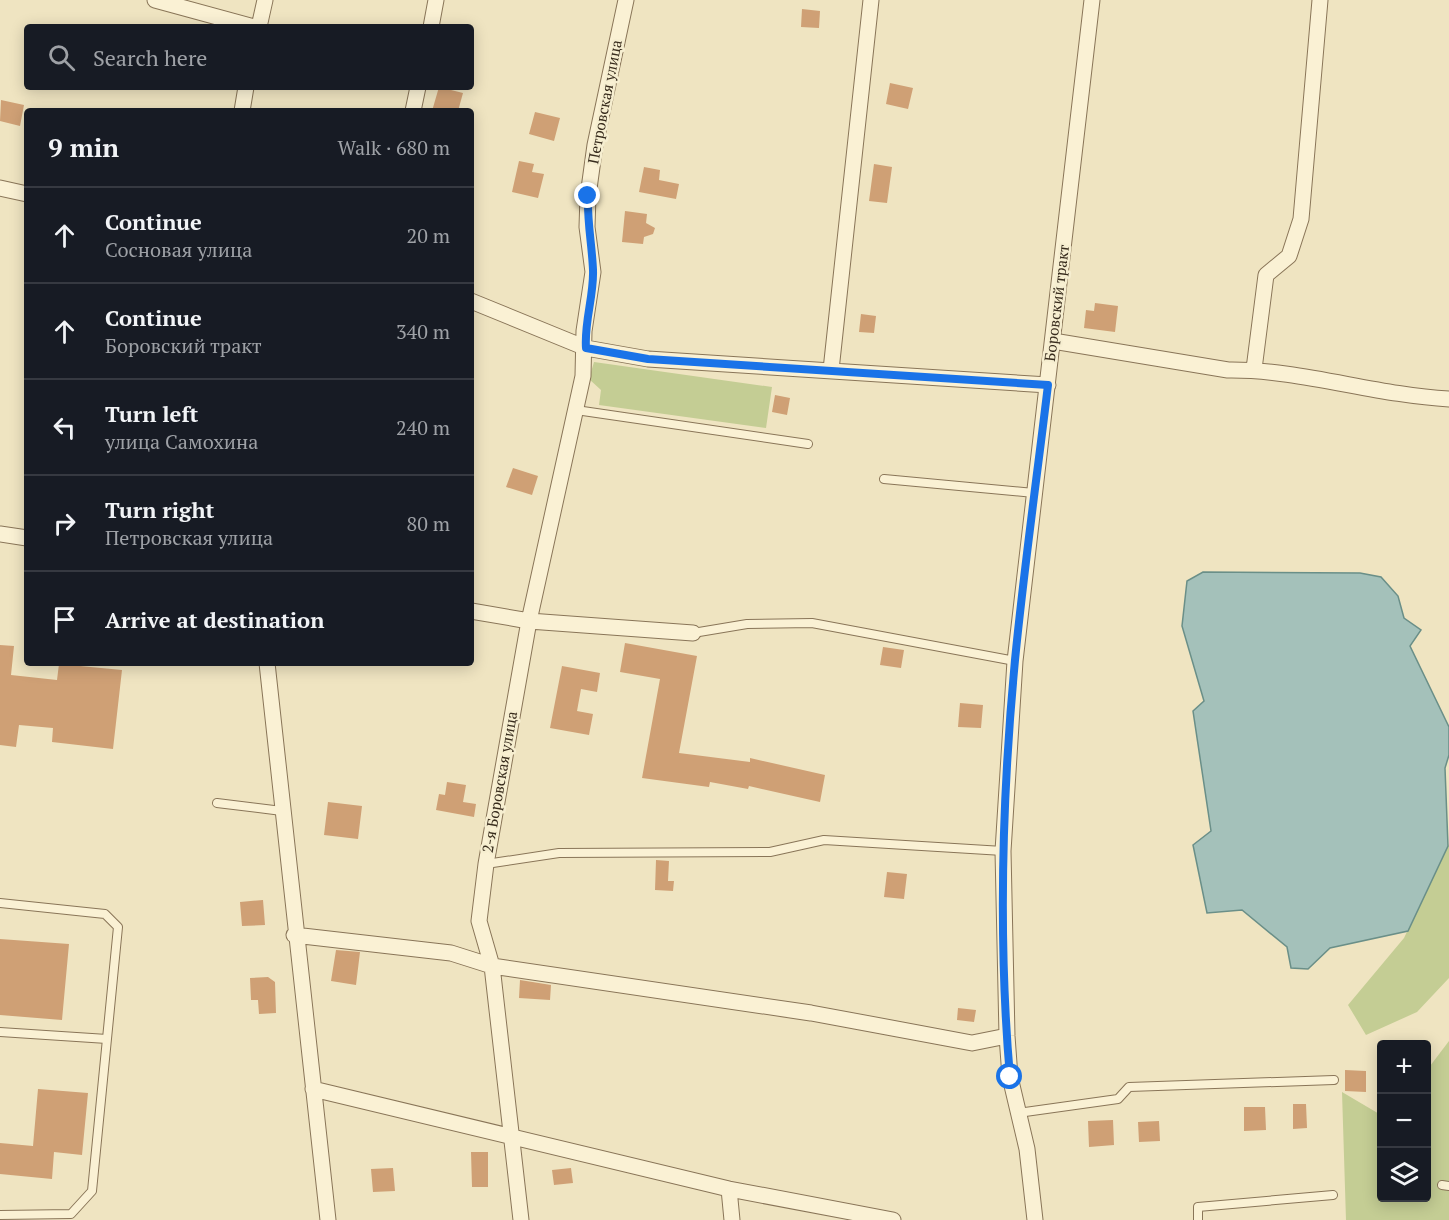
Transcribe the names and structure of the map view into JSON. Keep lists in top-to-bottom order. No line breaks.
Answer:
{"streets":{"street":["Петровская улица","Боровский тракт","2-я Боровская улица"]},"crossings":[["Петровская улица","2-я Боровская улица"]],"page":{"search":"Search here","heading":["9 min","Walk · 680 m"],"list":[["Continue","Сосновая улица","20 m"],["Continue","Боровский тракт","340 m"],["Turn left","улица Самохина","240 m"],["Turn right","Петровская улица","80 m"],"Arrive at destination"],"map_buttons":["+","−"]}}
